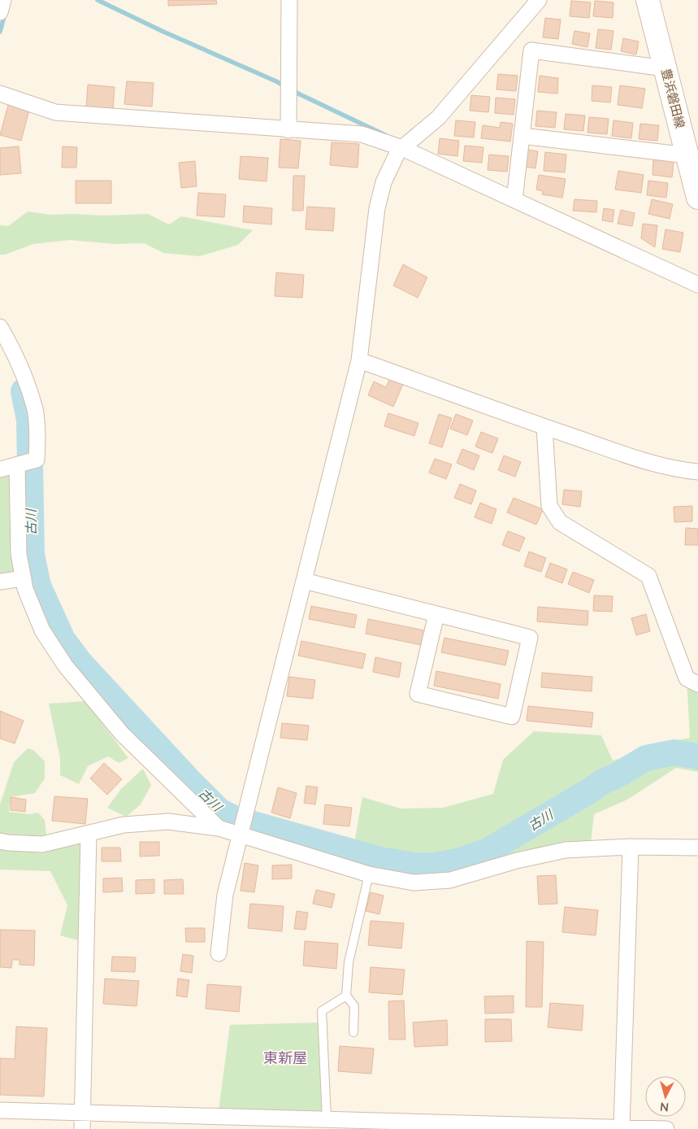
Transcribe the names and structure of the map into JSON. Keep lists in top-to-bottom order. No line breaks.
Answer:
{"streets":{"main road":["豊浜磐田線"]},"districts":["東新屋"],"water":["古川"],"north":"bottom"}
